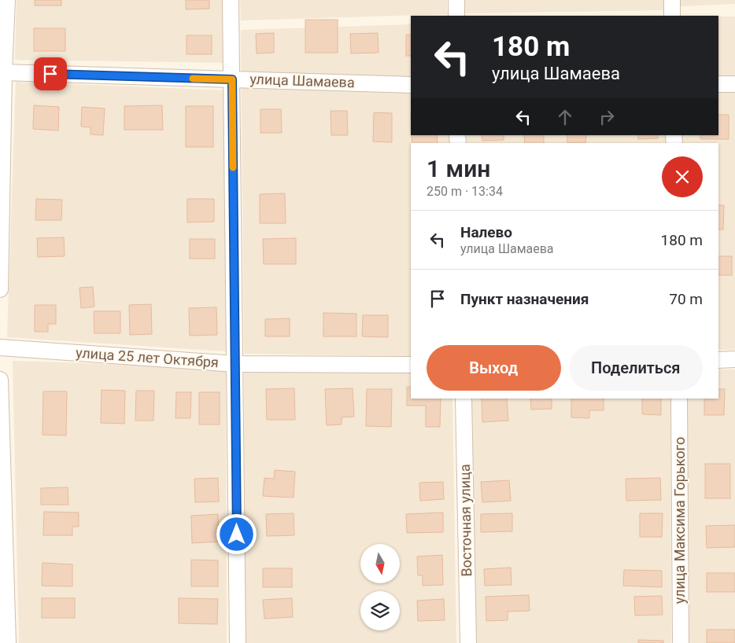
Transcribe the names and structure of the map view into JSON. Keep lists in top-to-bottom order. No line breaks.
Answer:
{"streets":{"street":["улица Шамаева","улица 25 лет Октября","Восточная улица","улица Максима Горького"]},"north":"bottom","page":{"turn":["180 m","улица Шамаева"],"heading":["1 мин","250 m · 13:34"],"list":[{"name":"Налево","note":"улица Шамаева","value":"180 m"},{"name":"Пункт назначения","value":"70 m"}],"buttons":["Выход","Поделиться"]}}
